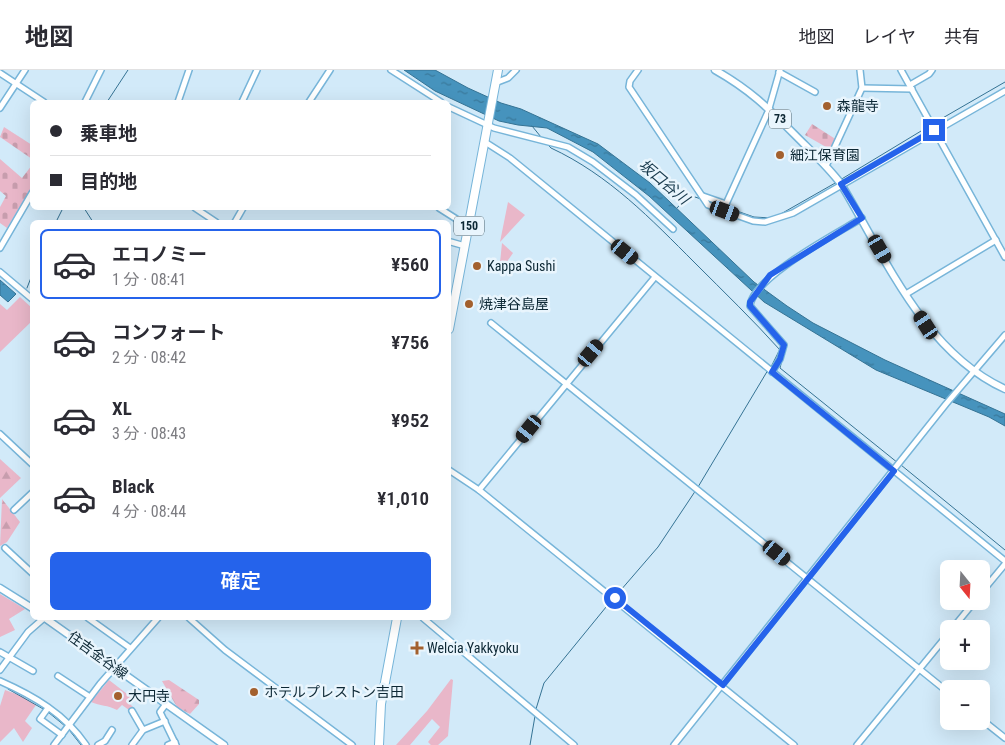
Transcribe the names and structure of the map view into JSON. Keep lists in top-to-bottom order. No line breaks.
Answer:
{"streets":{"highway":["150"],"main road":["73","住吉金谷線"]},"water":["坂口谷川"],"places":{"other":["森龍寺","細江保育園","Kappa Sushi","焼津谷島屋","ホテルプレストン吉田","大円寺"],"health":["Welcia Yakkyoku"]},"north":"bottom","page":{"header":"地図","nav":["地図","レイヤ","共有"],"banner":["乗車地","目的地"],"list":[{"name":"エコノミー","note":"1 分 · 08:41","value":"¥560"},{"name":"コンフォート","note":"2 分 · 08:42","value":"¥756"},{"name":"XL","note":"3 分 · 08:43","value":"¥952"},{"name":"Black","note":"4 分 · 08:44","value":"¥1,010"}],"buttons":"確定","map_buttons":["+","−"]}}
